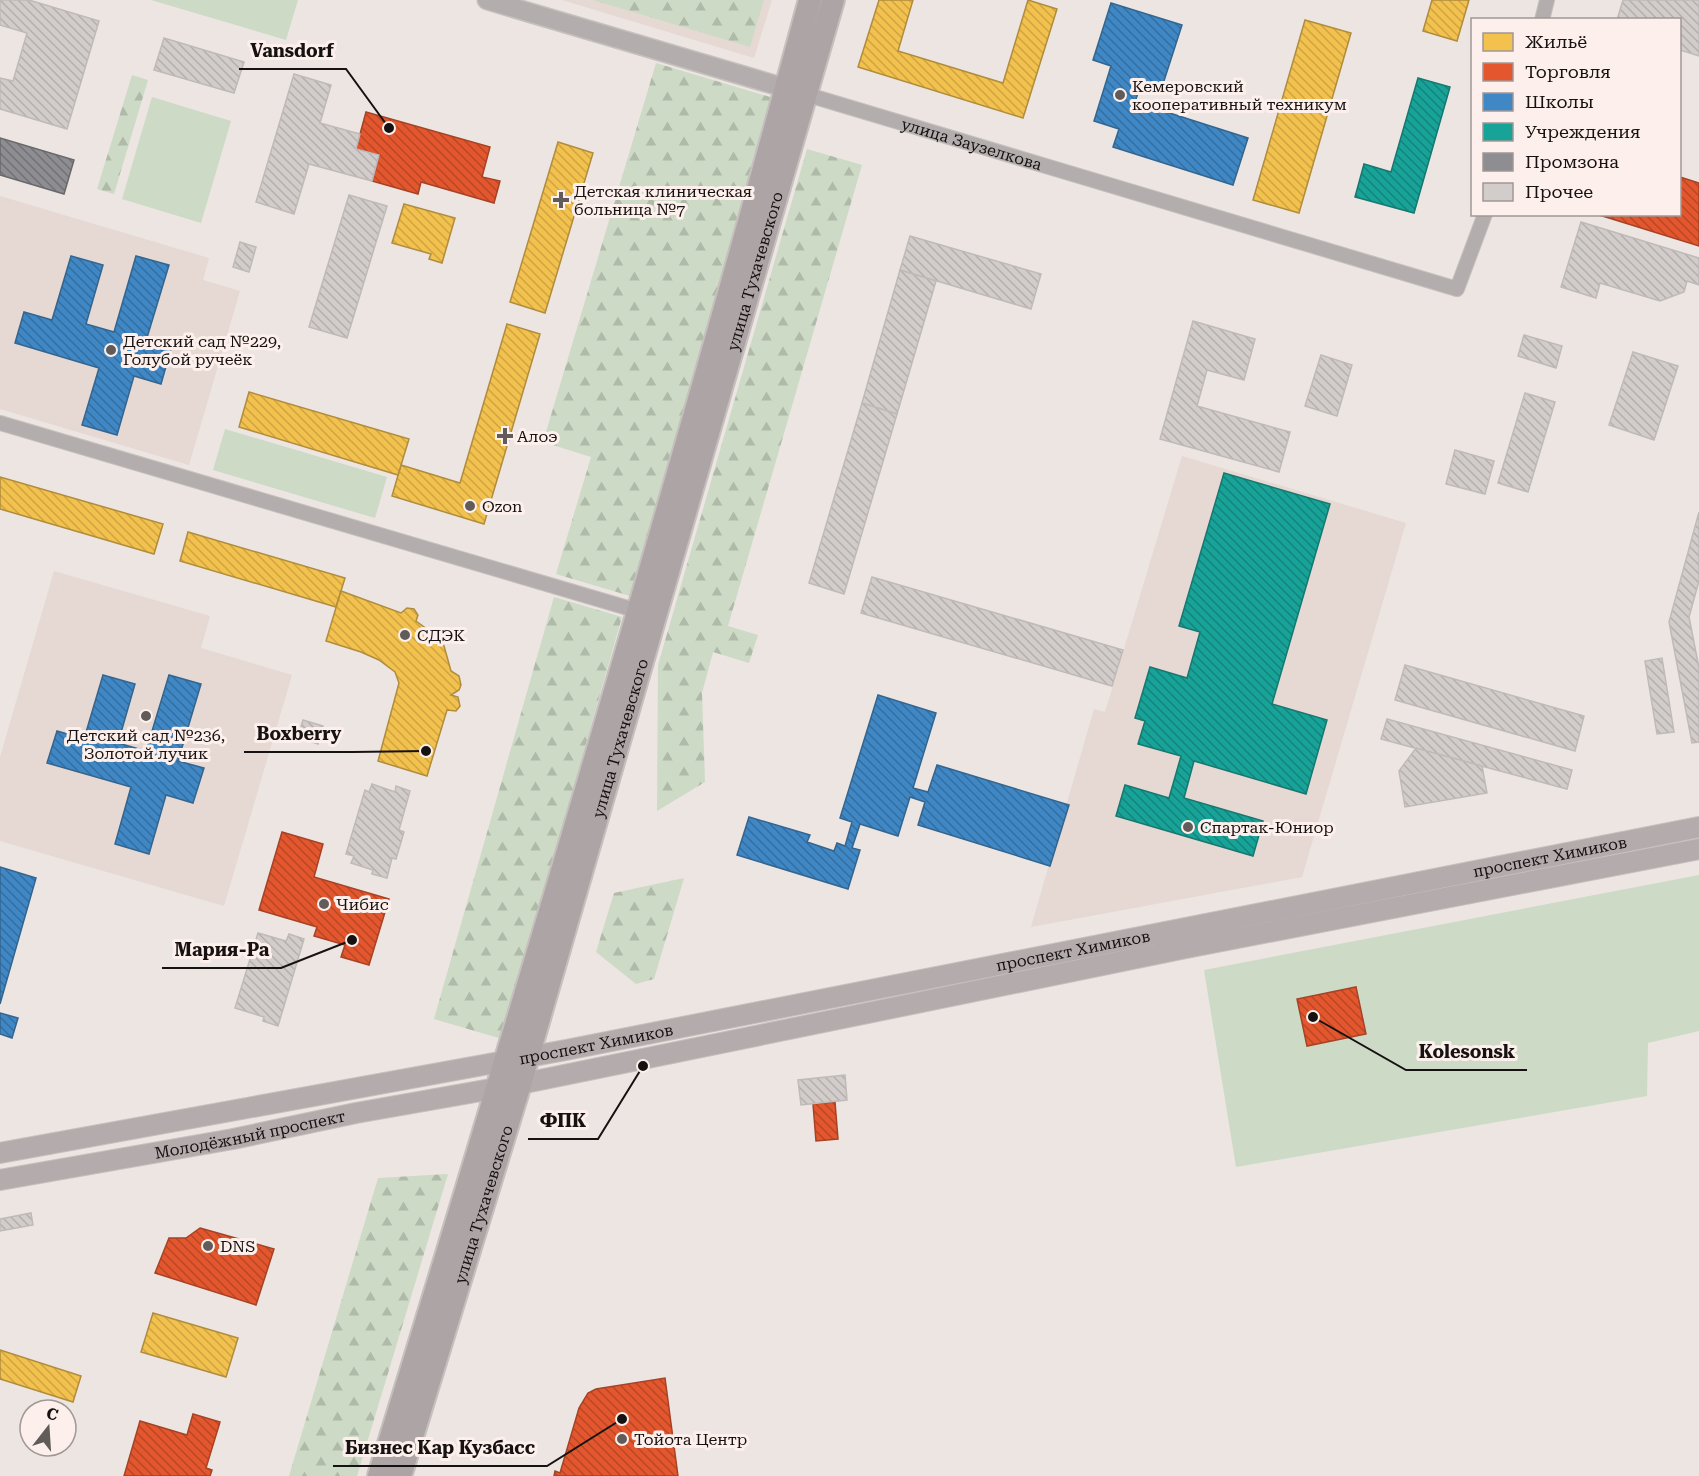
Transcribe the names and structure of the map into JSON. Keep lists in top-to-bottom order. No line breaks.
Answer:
{"streets":{"main road":["улица Тухачевского","проспект Химиков","Молодёжный проспект"],"street":["улица Заузелкова"]},"crossings":[["улица Заузелкова","улица Тухачевского"],["улица Тухачевского","проспект Химиков"],["улица Тухачевского","Молодёжный проспект"],["проспект Химиков","Молодёжный проспект"]],"places":{"other":["Кемеровский кооперативный техникум","Vansdorf","Детский сад №229, Голубой ручеёк","Ozon","СДЭК","Детский сад №236, Золотой лучик","Boxberry","Спартак-Юниор","Чибис","Мария-Ра","Kolesonsk","ФПК","DNS","Бизнес Кар Кузбасс","Тойота Центр"],"health":["Детская клиническая больница №7","Алоэ"]},"legend":["Жильё","Торговля","Школы","Учреждения","Промзона","Прочее"],"north":"top"}
